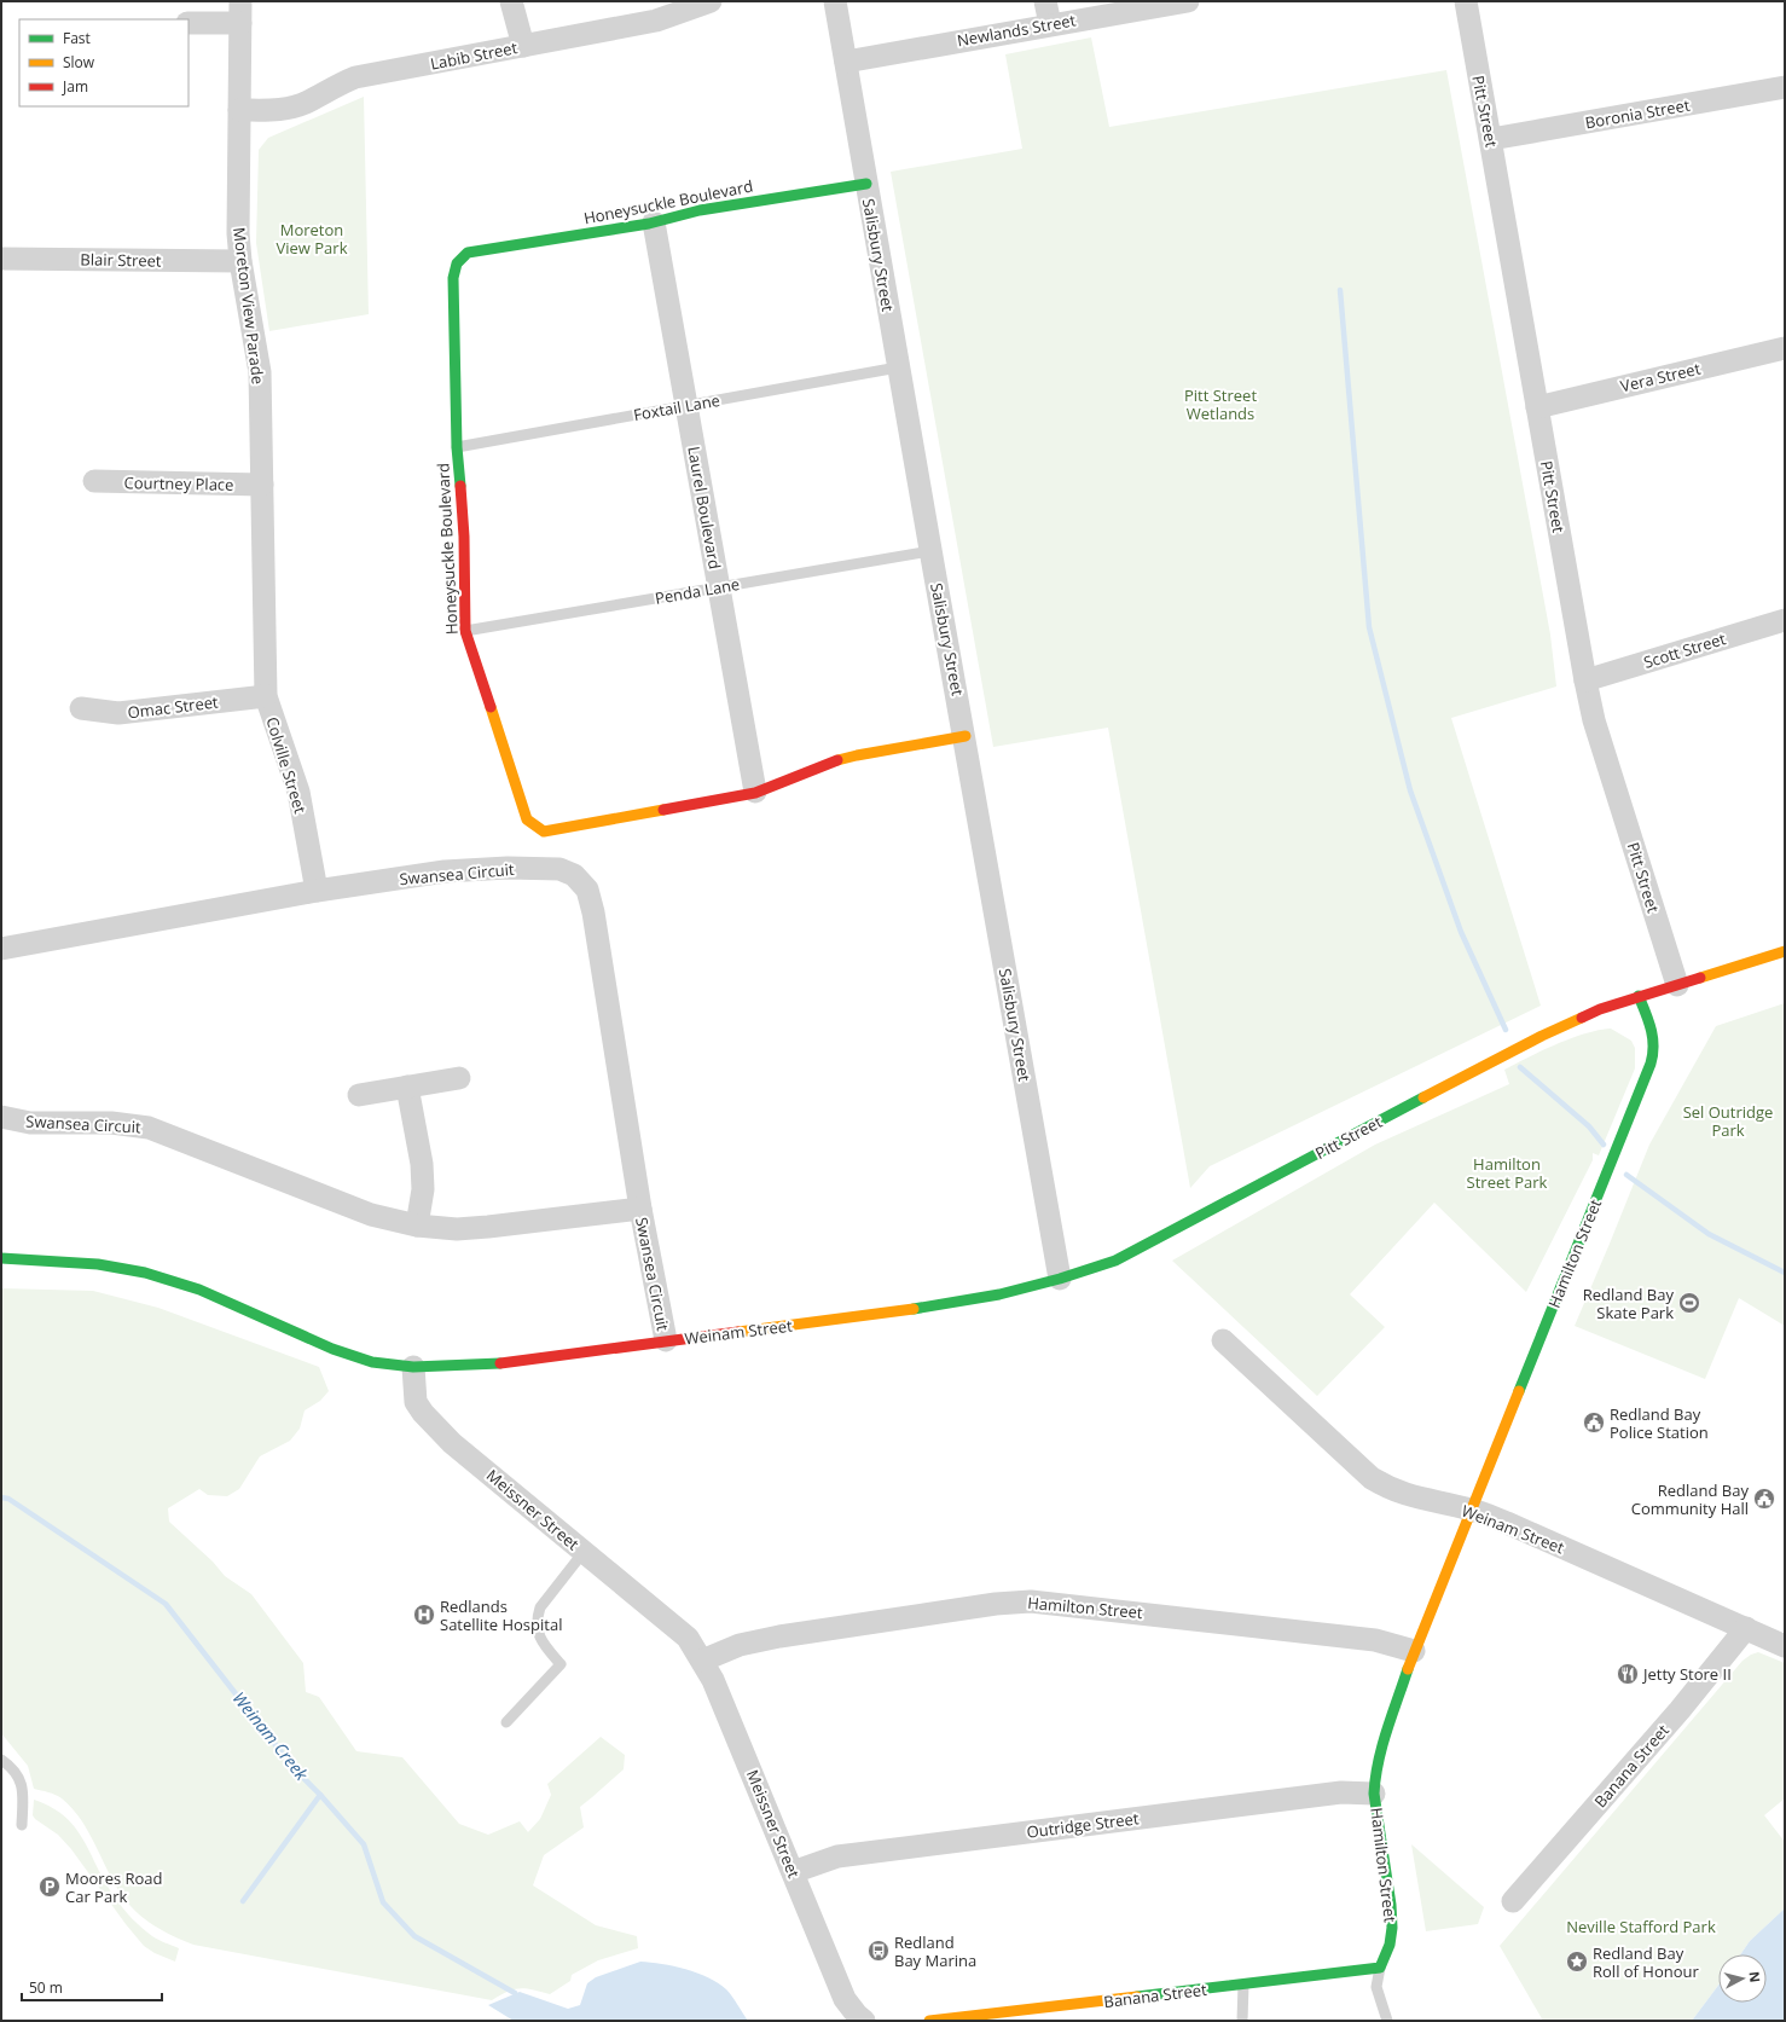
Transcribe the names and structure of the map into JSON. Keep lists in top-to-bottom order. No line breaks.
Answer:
{"streets":{"street":["Newlands Street","Labib Street","Pitt Street","Boronia Street","Honeysuckle Boulevard","Salisbury Street","Blair Street","Moreton View Parade","Vera Street","Courtney Place","Laurel Boulevard","Scott Street","Omac Street","Colville Street","Swansea Circuit","Hamilton Street","Weinam Street","Meissner Street","Banana Street","Outridge Street"],"lane":["Foxtail Lane","Penda Lane"]},"crossings":[["Newlands Street","Salisbury Street"],["Labib Street","Moreton View Parade"],["Pitt Street","Boronia Street"],["Pitt Street","Salisbury Street"],["Pitt Street","Vera Street"],["Pitt Street","Scott Street"],["Pitt Street","Hamilton Street"],["Pitt Street","Weinam Street"],["Honeysuckle Boulevard","Salisbury Street"],["Honeysuckle Boulevard","Foxtail Lane"],["Honeysuckle Boulevard","Laurel Boulevard"],["Honeysuckle Boulevard","Penda Lane"],["Salisbury Street","Foxtail Lane"],["Salisbury Street","Penda Lane"],["Salisbury Street","Weinam Street"],["Blair Street","Moreton View Parade"],["Moreton View Parade","Courtney Place"],["Moreton View Parade","Omac Street"],["Moreton View Parade","Colville Street"],["Foxtail Lane","Laurel Boulevard"],["Laurel Boulevard","Penda Lane"],["Omac Street","Colville Street"],["Colville Street","Swansea Circuit"],["Swansea Circuit","Weinam Street"],["Hamilton Street","Weinam Street"],["Hamilton Street","Meissner Street"],["Hamilton Street","Banana Street"],["Hamilton Street","Outridge Street"],["Weinam Street","Meissner Street"],["Weinam Street","Banana Street"],["Meissner Street","Outridge Street"]],"water":["Weinam Creek"],"parks":["Moreton View Park","Pitt Street Wetlands","Sel Outridge Park","Hamilton Street Park","Neville Stafford Park"],"places":{"sports":["Redland Bay Skate Park"],"public building":["Redland Bay Police Station","Redland Bay Community Hall"],"hospital":["Redlands Satellite Hospital"],"restaurant":["Jetty Store II"],"parking":["Moores Road Car Park"],"bus stop":["Redland Bay Marina"],"place":["Redland Bay Roll of Honour"]},"legend":["Fast","Slow","Jam"],"scale_bar":"50 m","north":"right"}
